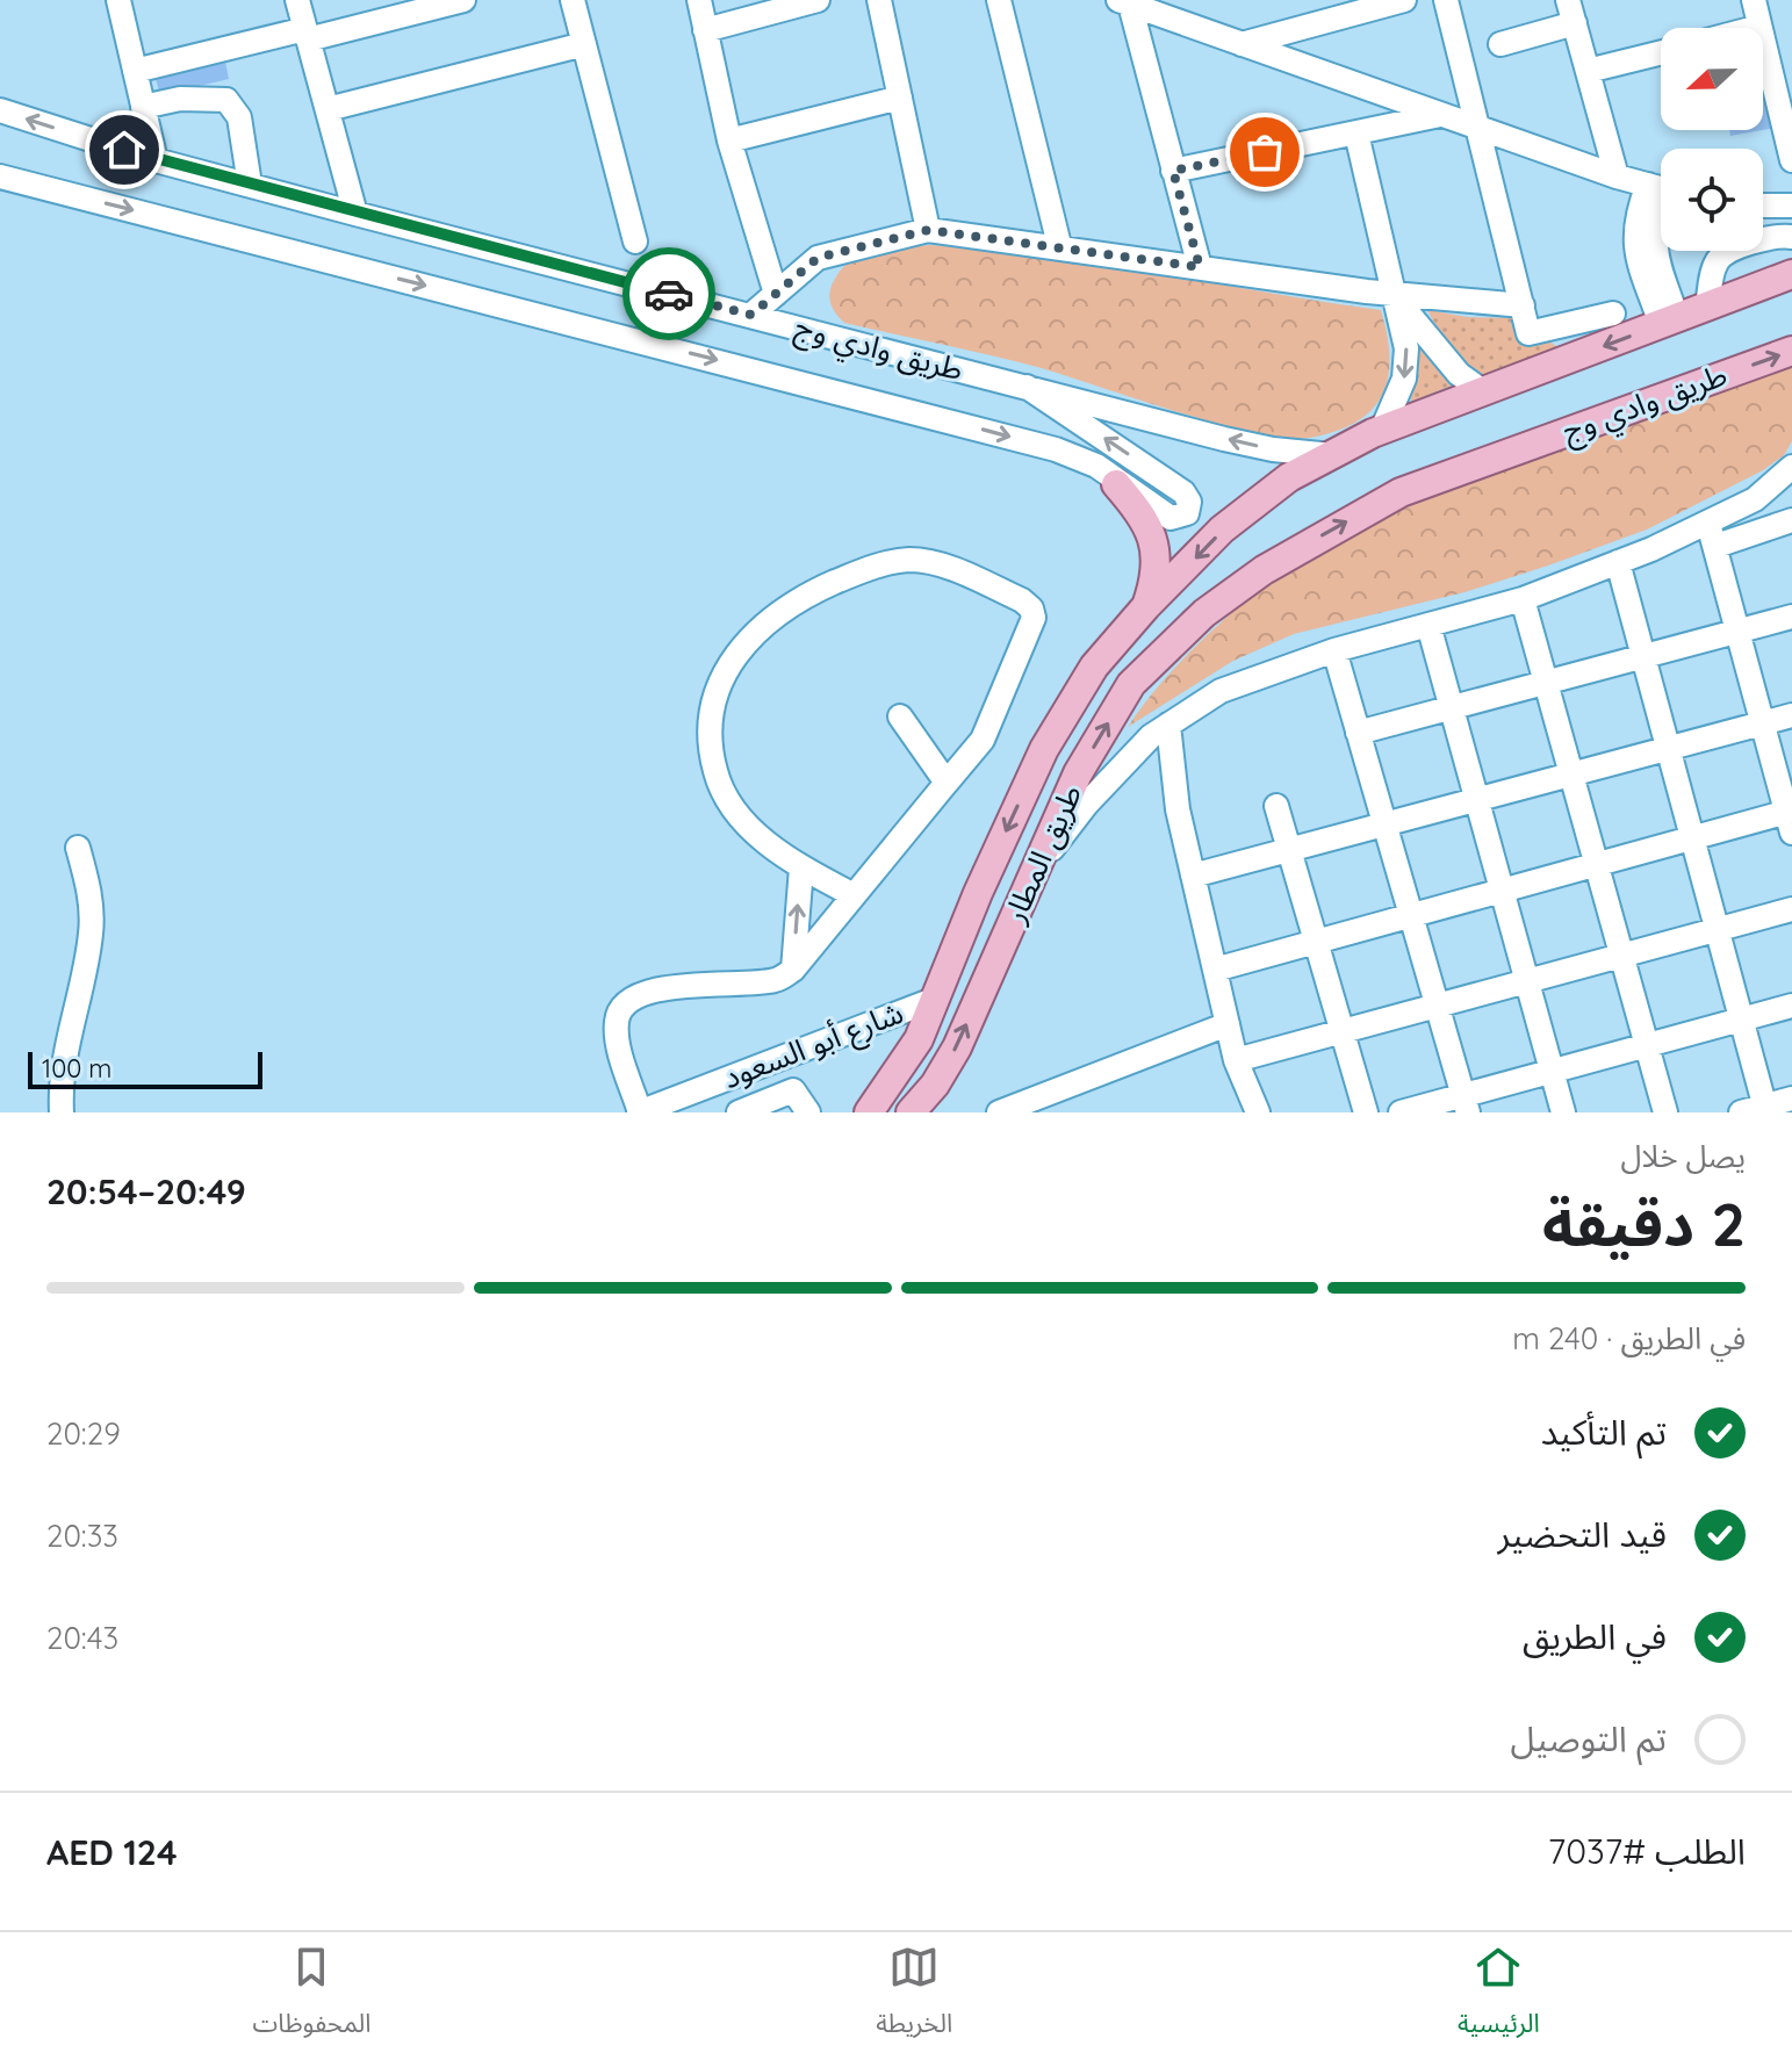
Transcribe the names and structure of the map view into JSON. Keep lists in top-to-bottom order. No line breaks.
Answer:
{"streets":{"main road":["طريق وادي وج","طريق المطار"],"street":["شارع أبو السعود"]},"crossings":[["طريق وادي وج","طريق المطار"],["طريق المطار","شارع أبو السعود"]],"scale_bar":"100 m","north":"left","page":{"scale":"100 m","heading":["2 دقيقة","يصل خلال","20:49–20:54"],"panel":["الطلب #7037","AED 124"],"bar":"في الطريق · 240 m","list":[["تم التأكيد","20:29"],["قيد التحضير","20:33"],["في الطريق","20:43"],"تم التوصيل"],"tabs":["الرئيسية","الخريطة","المحفوظات"]}}
